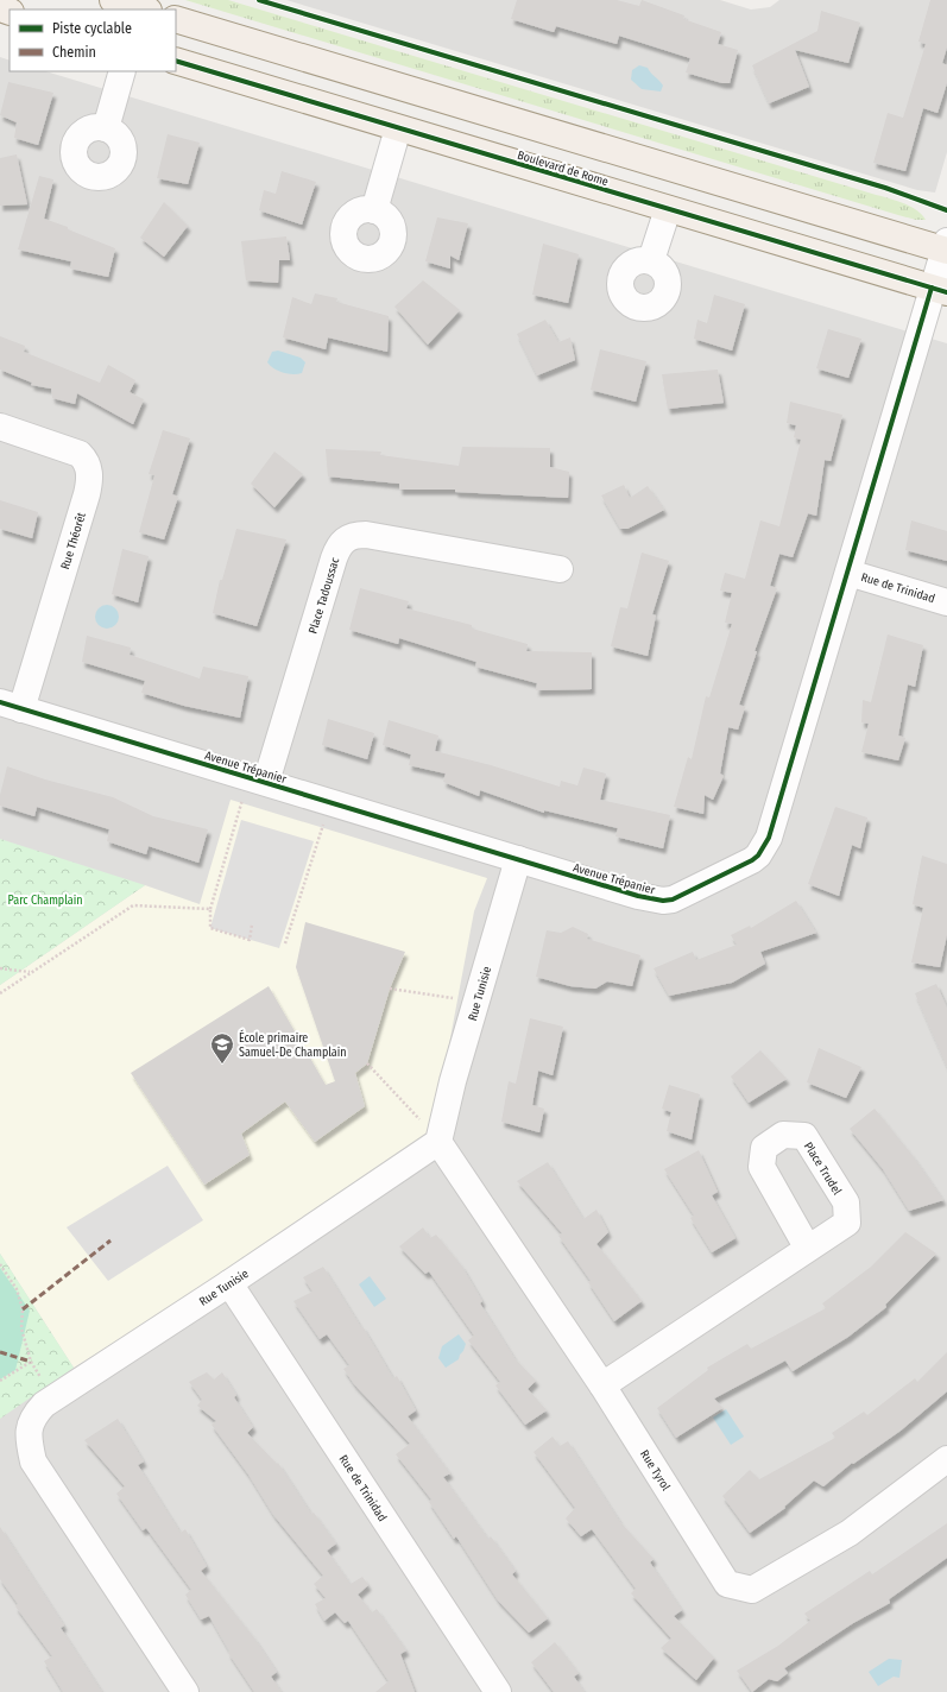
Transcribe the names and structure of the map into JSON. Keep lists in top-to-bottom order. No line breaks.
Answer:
{"streets":{"main road":["Boulevard de Rome"],"street":["Rue Théorêt","Rue de Trinidad","Place Tadoussac","Avenue Trépanier","Rue Tunisie","Rue Tyrol"]},"crossings":[["Boulevard de Rome","Avenue Trépanier"],["Rue Théorêt","Avenue Trépanier"],["Rue de Trinidad","Avenue Trépanier"],["Rue de Trinidad","Rue Tunisie"],["Place Tadoussac","Avenue Trépanier"],["Avenue Trépanier","Rue Tunisie"],["Rue Tunisie","Rue Tyrol"]],"parks":["Parc Champlain"],"places":{"school or university":["École primaire Samuel-De Champlain"]},"legend":["Piste cyclable","Chemin"]}
